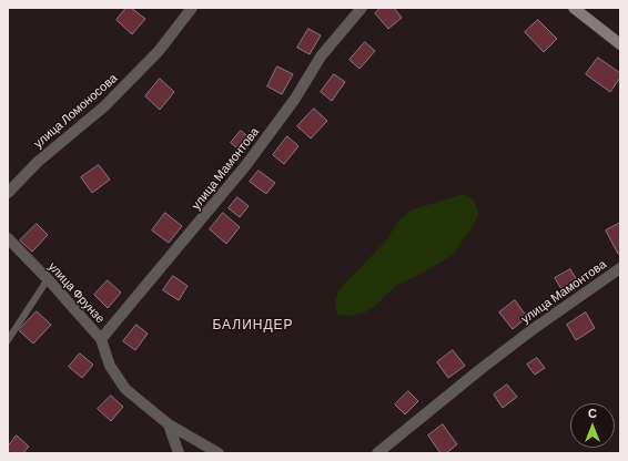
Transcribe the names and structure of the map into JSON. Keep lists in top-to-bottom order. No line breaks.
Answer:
{"streets":{"street":["улица Ломоносова","улица Мамонтова","улица Фрунзе"]},"crossings":[["улица Мамонтова","улица Фрунзе"]],"districts":["БАЛИНДЕР"],"north":"top"}
